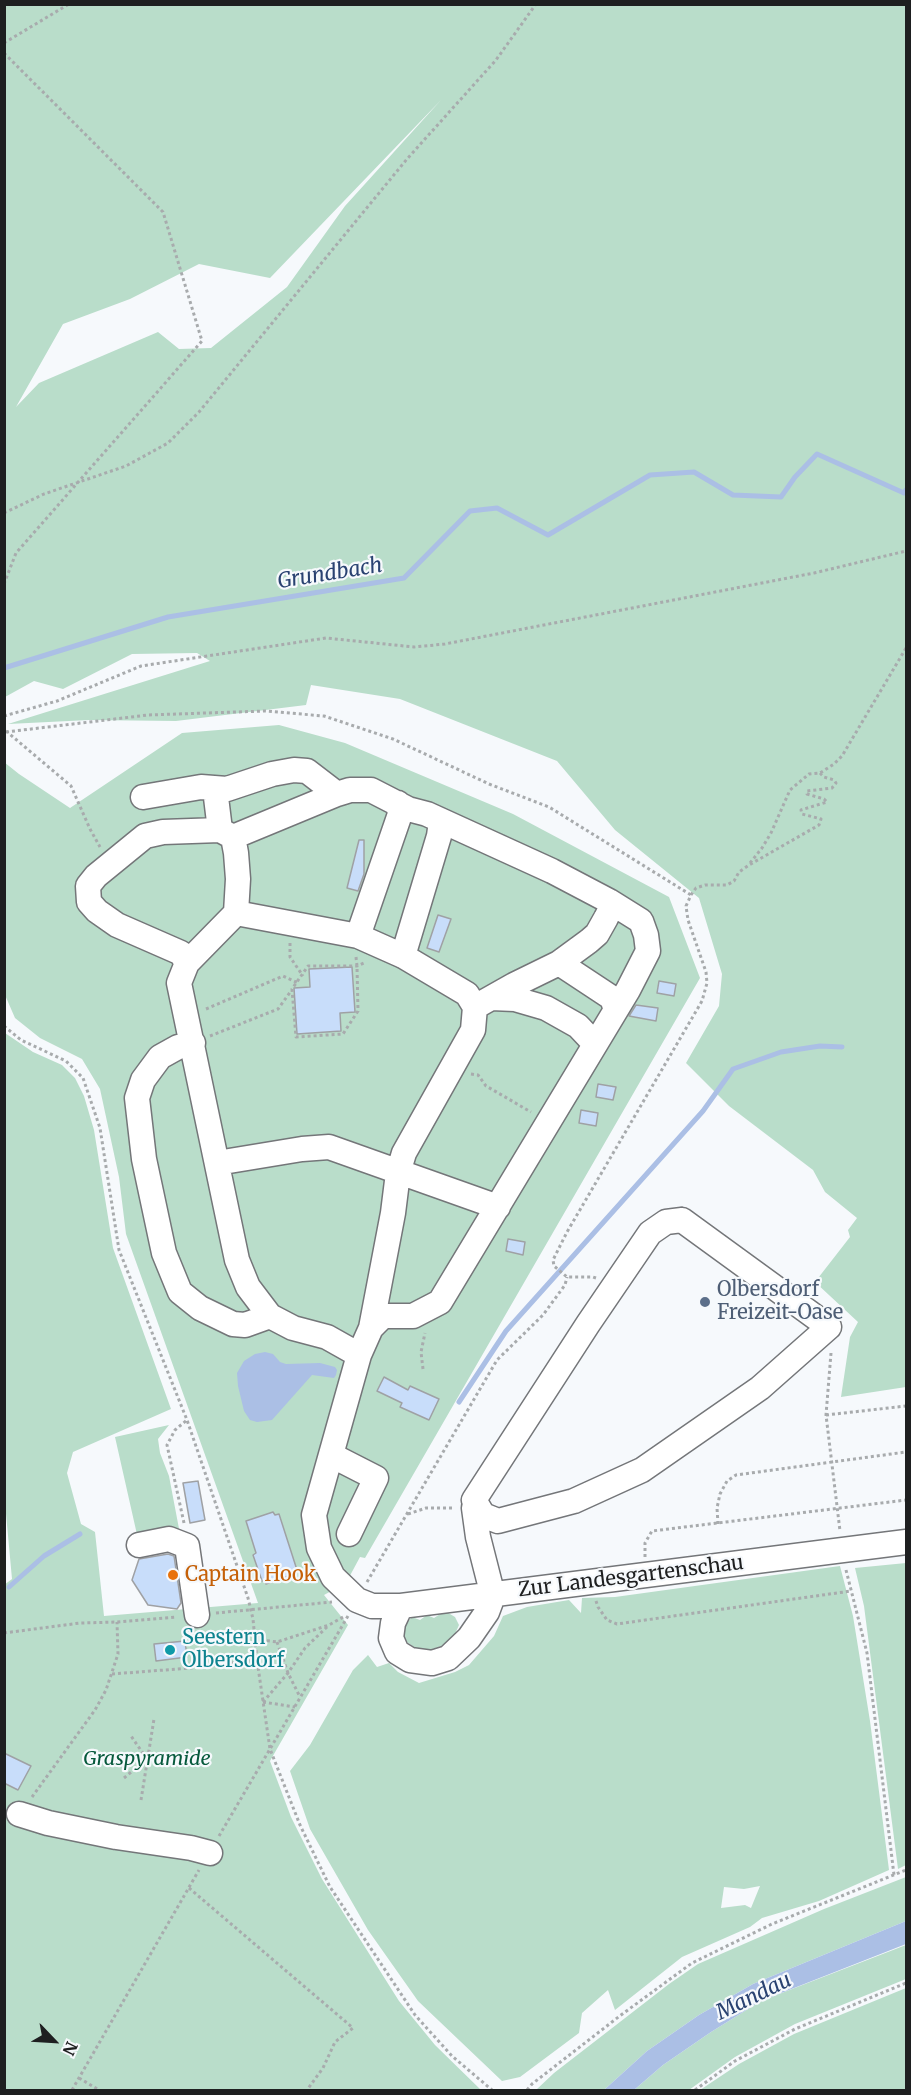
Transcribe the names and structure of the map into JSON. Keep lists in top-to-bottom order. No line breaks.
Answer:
{"streets":{"street":["Zur Landesgartenschau"]},"water":["Grundbach","Mandau"],"parks":["Graspyramide"],"places":["Olbersdorf Freizeit-Oase","Captain Hook","Seestern Olbersdorf"],"north":"bottom right"}
